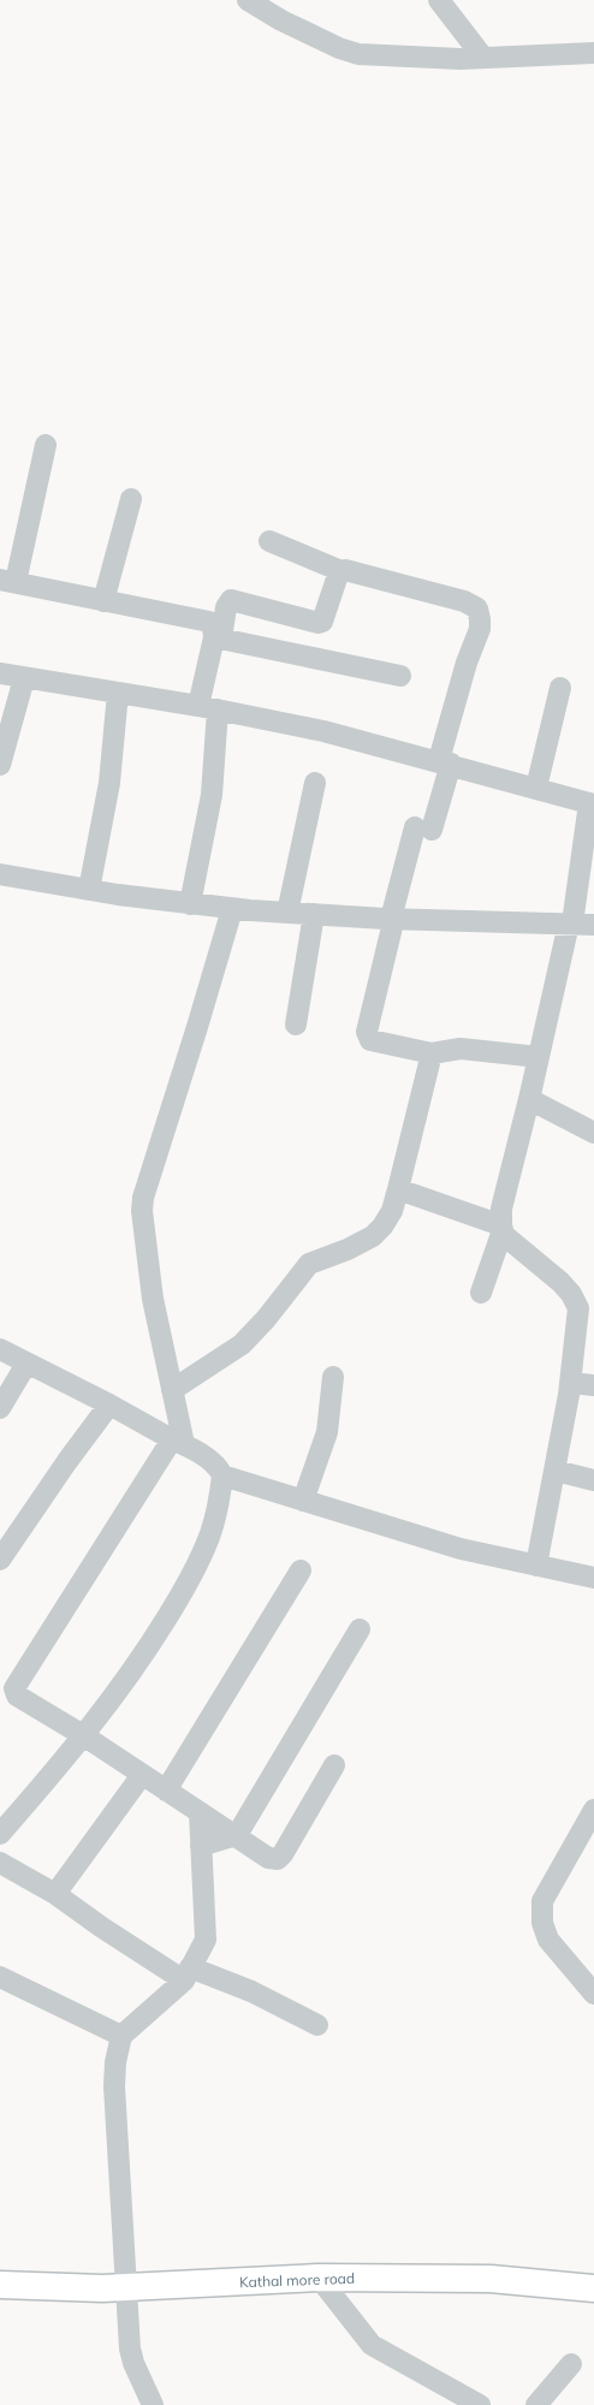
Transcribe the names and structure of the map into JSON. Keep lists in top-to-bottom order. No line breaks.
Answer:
{"streets":{"main road":["Kathal more road"]}}
